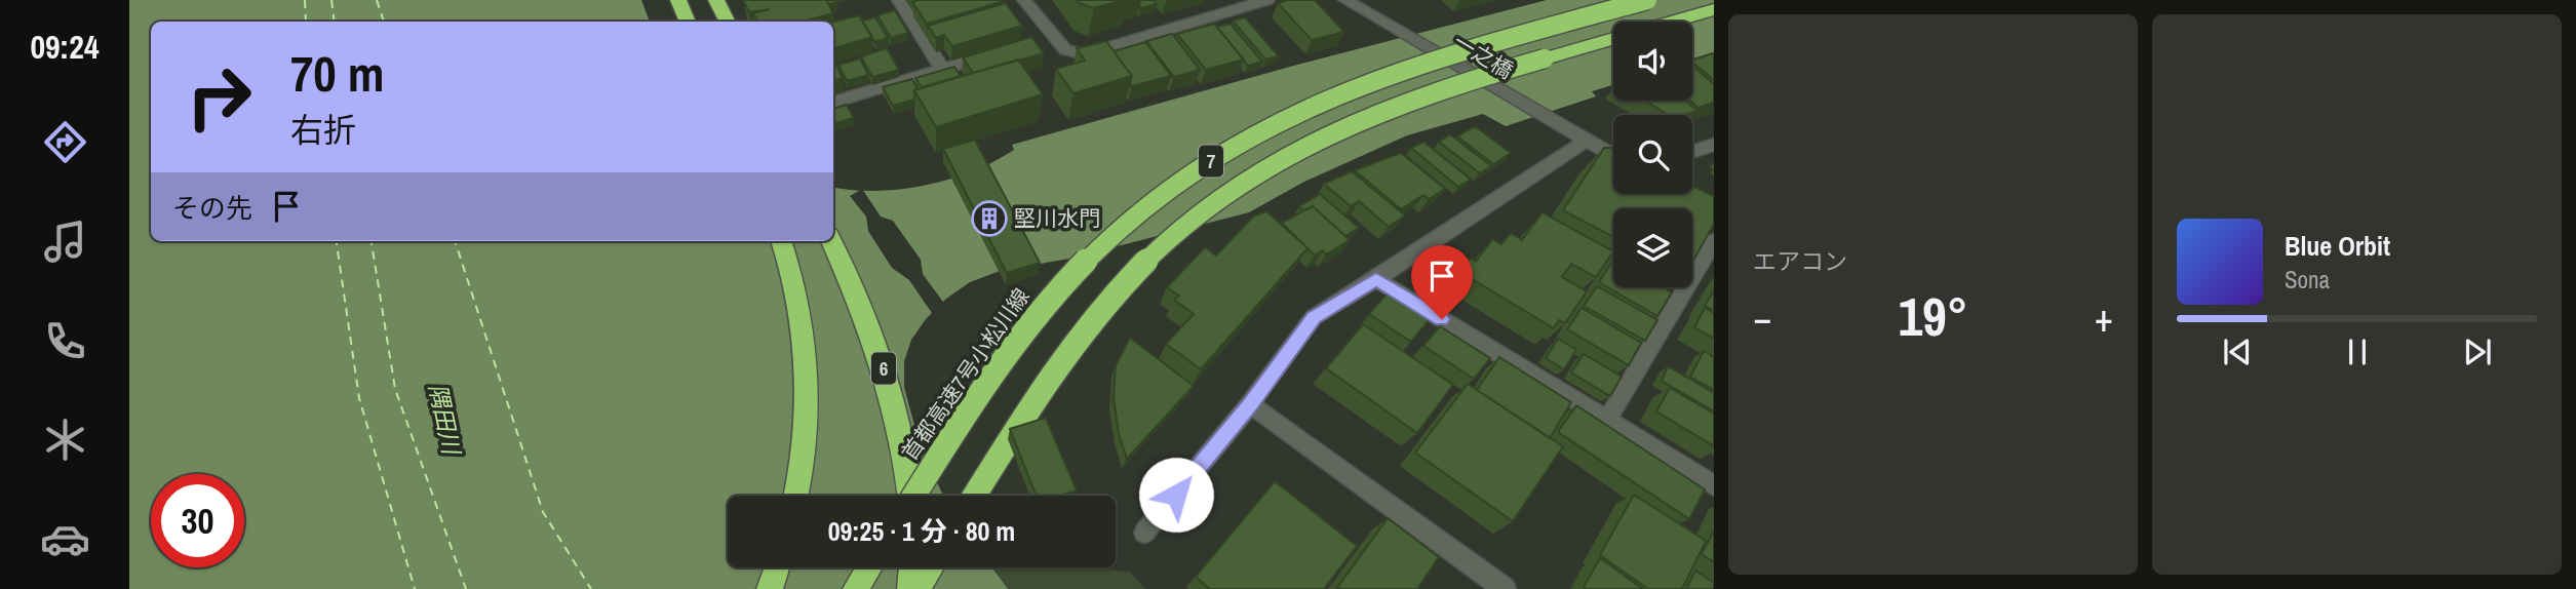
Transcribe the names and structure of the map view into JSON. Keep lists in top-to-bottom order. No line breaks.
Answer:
{"streets":{"highway":["7","6","首都高速7号小松川線"],"street":["一之橋"]},"water":["隅田川"],"places":{"building":["堅川水門"]},"page":{"tabs":"09:24","tile":"エアコン","turn":["70 m","右折"],"then":"その先","song":["Blue Orbit","Sona"],"heat":["−","19°","+"],"limit":"30","trip":"09:25 · 1 分 · 80 m"}}
